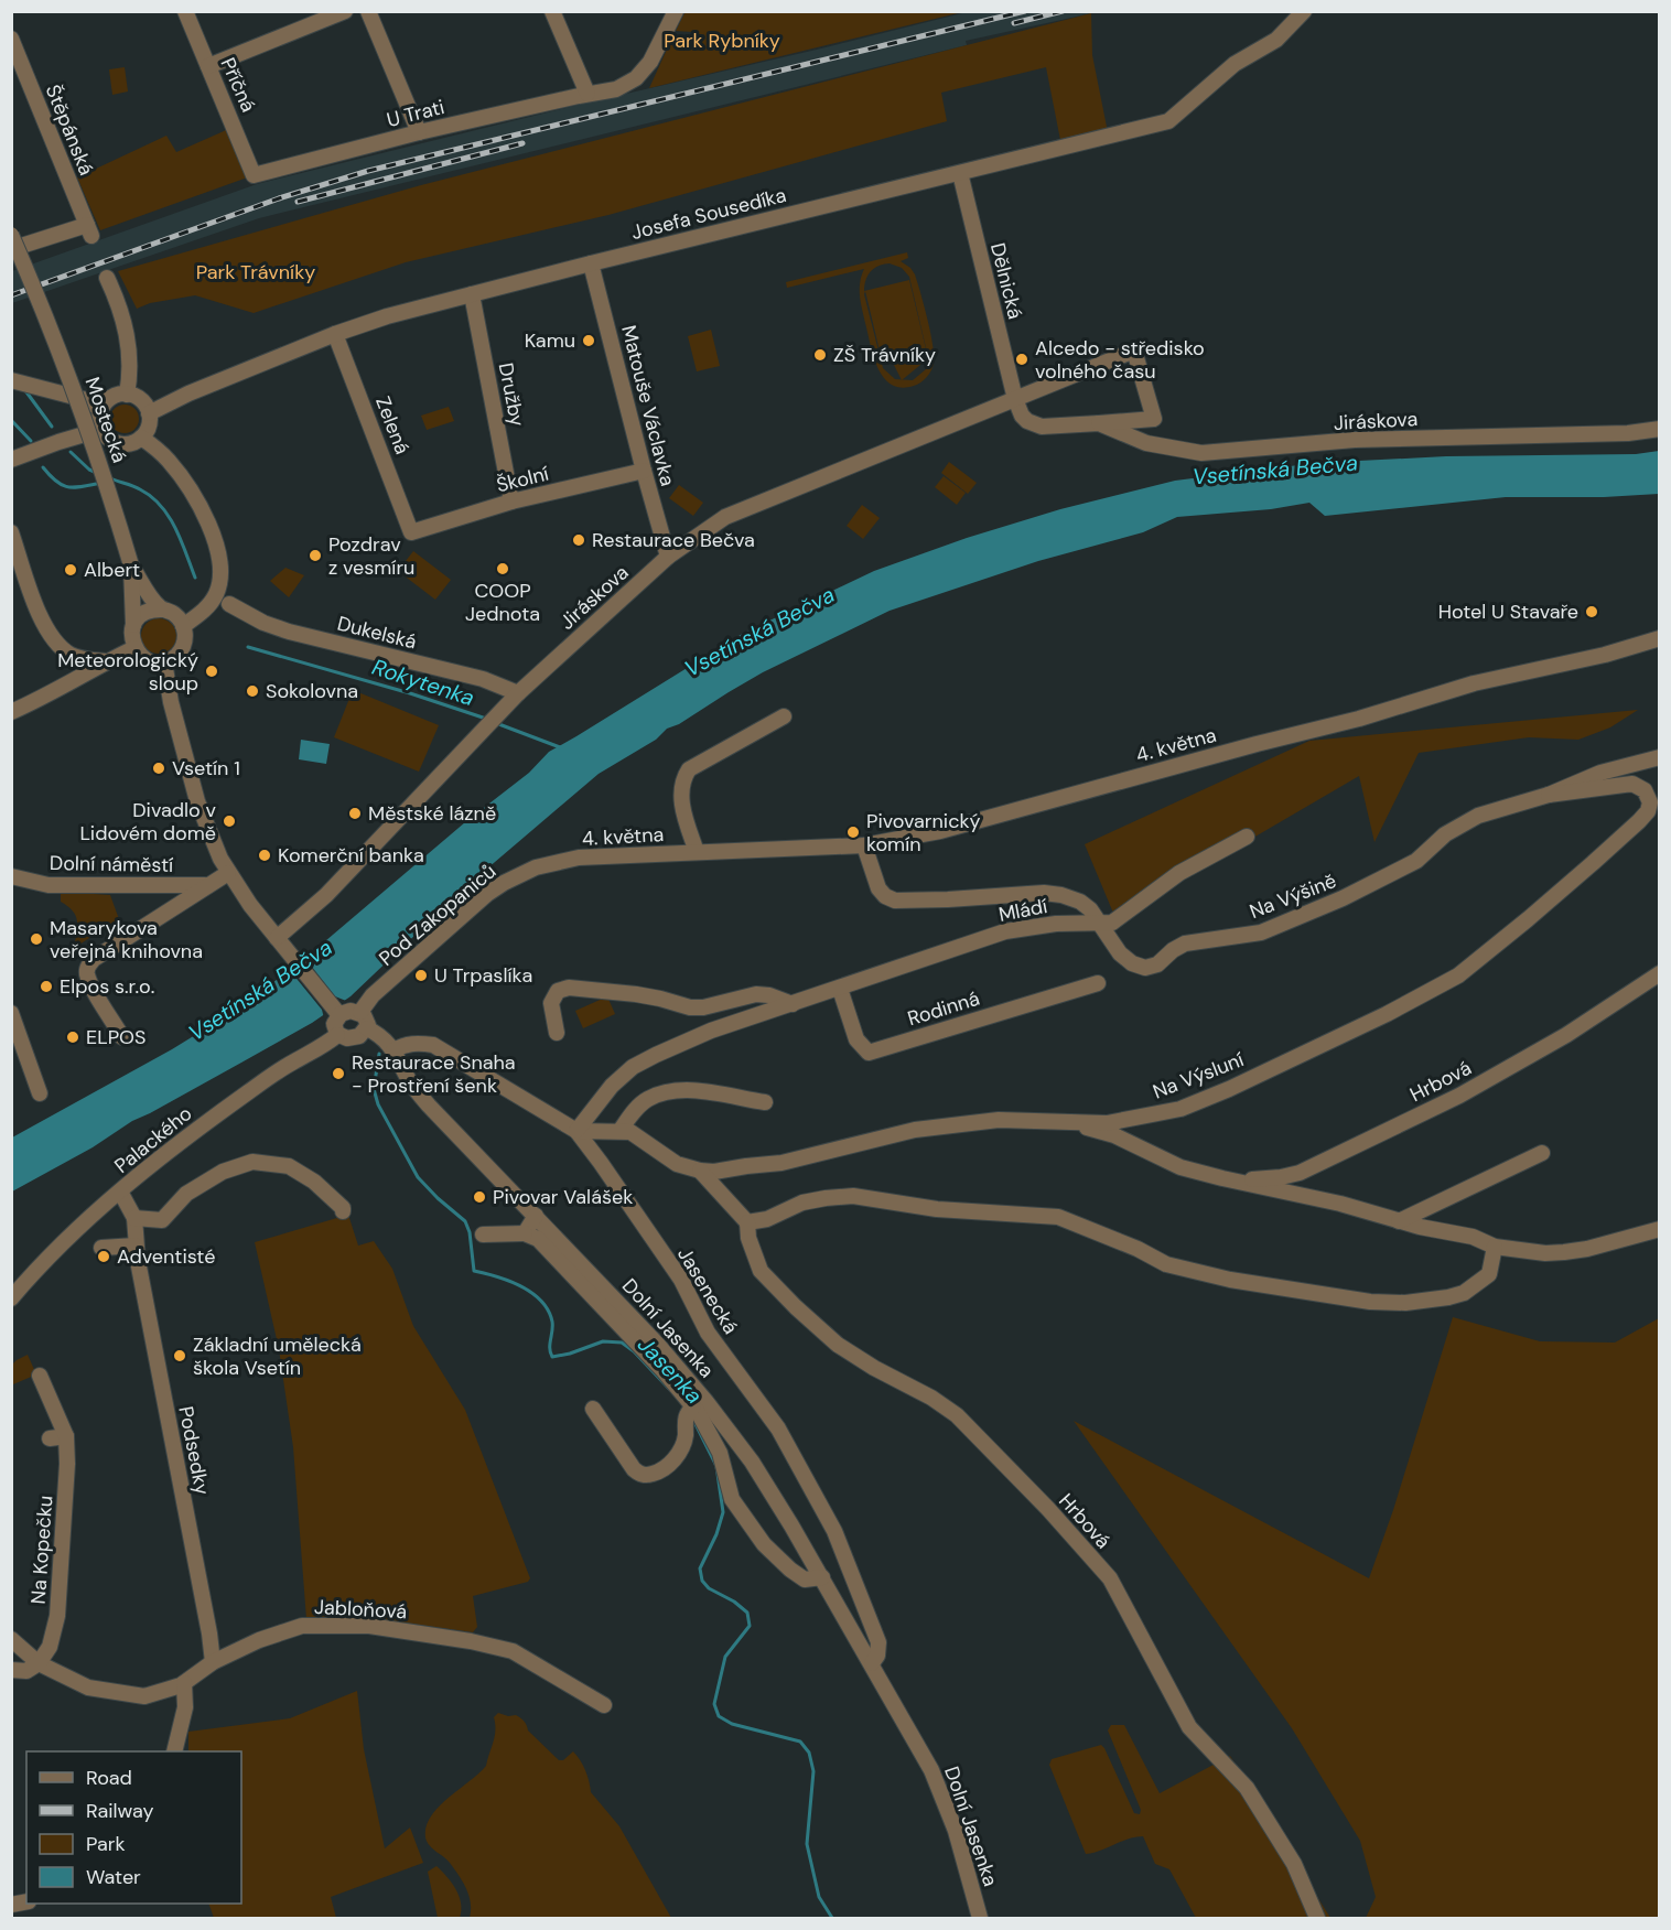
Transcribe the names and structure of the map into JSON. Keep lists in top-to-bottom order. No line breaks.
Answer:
{"streets":{"street":["Příčná","U Trati","Štěpánská","Josefa Sousedíka","Dělnická","Družby","Matouše Václavka","Mostecká","Jiráskova","Zelená","Školní","Dukelská","4. května","Dolní náměstí","Na Výšině","Mládí","Pod Zakopaniců","Rodinná","Na Výsluní","Hrbová","Palackého","Jasenecká","Dolní Jasenka","Podsedky","Na Kopečku","Jabloňová"]},"crossings":[["Příčná","U Trati"],["Josefa Sousedíka","Dělnická"],["Josefa Sousedíka","Družby"],["Josefa Sousedíka","Matouše Václavka"],["Josefa Sousedíka","Zelená"],["Dělnická","Jiráskova"],["Družby","Školní"],["Matouše Václavka","Jiráskova"],["Matouše Václavka","Školní"],["Jiráskova","Dukelská"],["Zelená","Školní"],["4. května","Na Výšině"],["4. května","Pod Zakopaniců"],["Na Výšině","Mládí"],["Na Výšině","Na Výsluní"],["Mládí","Rodinná"],["Mládí","Na Výsluní"],["Mládí","Jasenecká"],["Pod Zakopaniců","Palackého"],["Pod Zakopaniců","Dolní Jasenka"],["Na Výsluní","Hrbová"],["Na Výsluní","Jasenecká"],["Palackého","Dolní Jasenka"],["Palackého","Podsedky"],["Jasenecká","Dolní Jasenka"],["Podsedky","Jabloňová"],["Na Kopečku","Jabloňová"]],"water":["Vsetínská Bečva","Rokytenka","Jasenka"],"parks":["Park Rybníky","Park Trávníky"],"places":["Kamu","ZŠ Trávníky","Alcedo - středisko volného času","Restaurace Bečva","Pozdrav z vesmíru","COOP Jednota","Albert","Hotel U Stavaře","Meteorologický sloup","Sokolovna","Vsetín 1","Městské lázně","Divadlo v Lidovém domě","Pivovarnický komín","Komerční banka","Masarykova veřejná knihovna","U Trpaslíka","Elpos s.r.o.","ELPOS","Restaurace Snaha - Prostření šenk","Pivovar Valášek","Adventisté","Základní umělecká škola Vsetín"],"legend":["Road","Railway","Park","Water"]}
